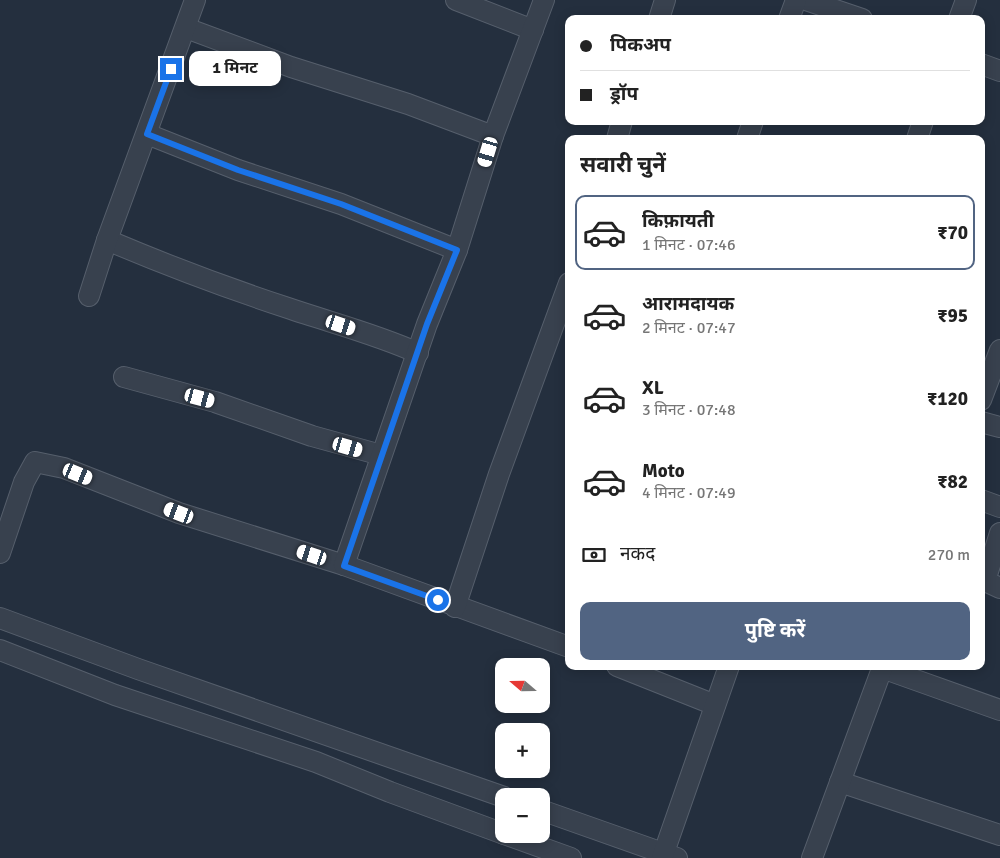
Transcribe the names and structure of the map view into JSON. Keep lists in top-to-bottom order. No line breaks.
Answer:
{"north":"left","page":{"banner":["पिकअप","ड्रॉप"],"bubble":"1 मिनट","heading":"सवारी चुनें","list":[{"name":"किफ़ायती","note":"1 मिनट · 07:46","value":"₹70"},{"name":"आरामदायक","note":"2 मिनट · 07:47","value":"₹95"},{"name":"XL","note":"3 मिनट · 07:48","value":"₹120"},{"name":"Moto","note":"4 मिनट · 07:49","value":"₹82"}],"pay":["नकद","270 m"],"buttons":"पुष्टि करें","map_buttons":["+","−"]}}
